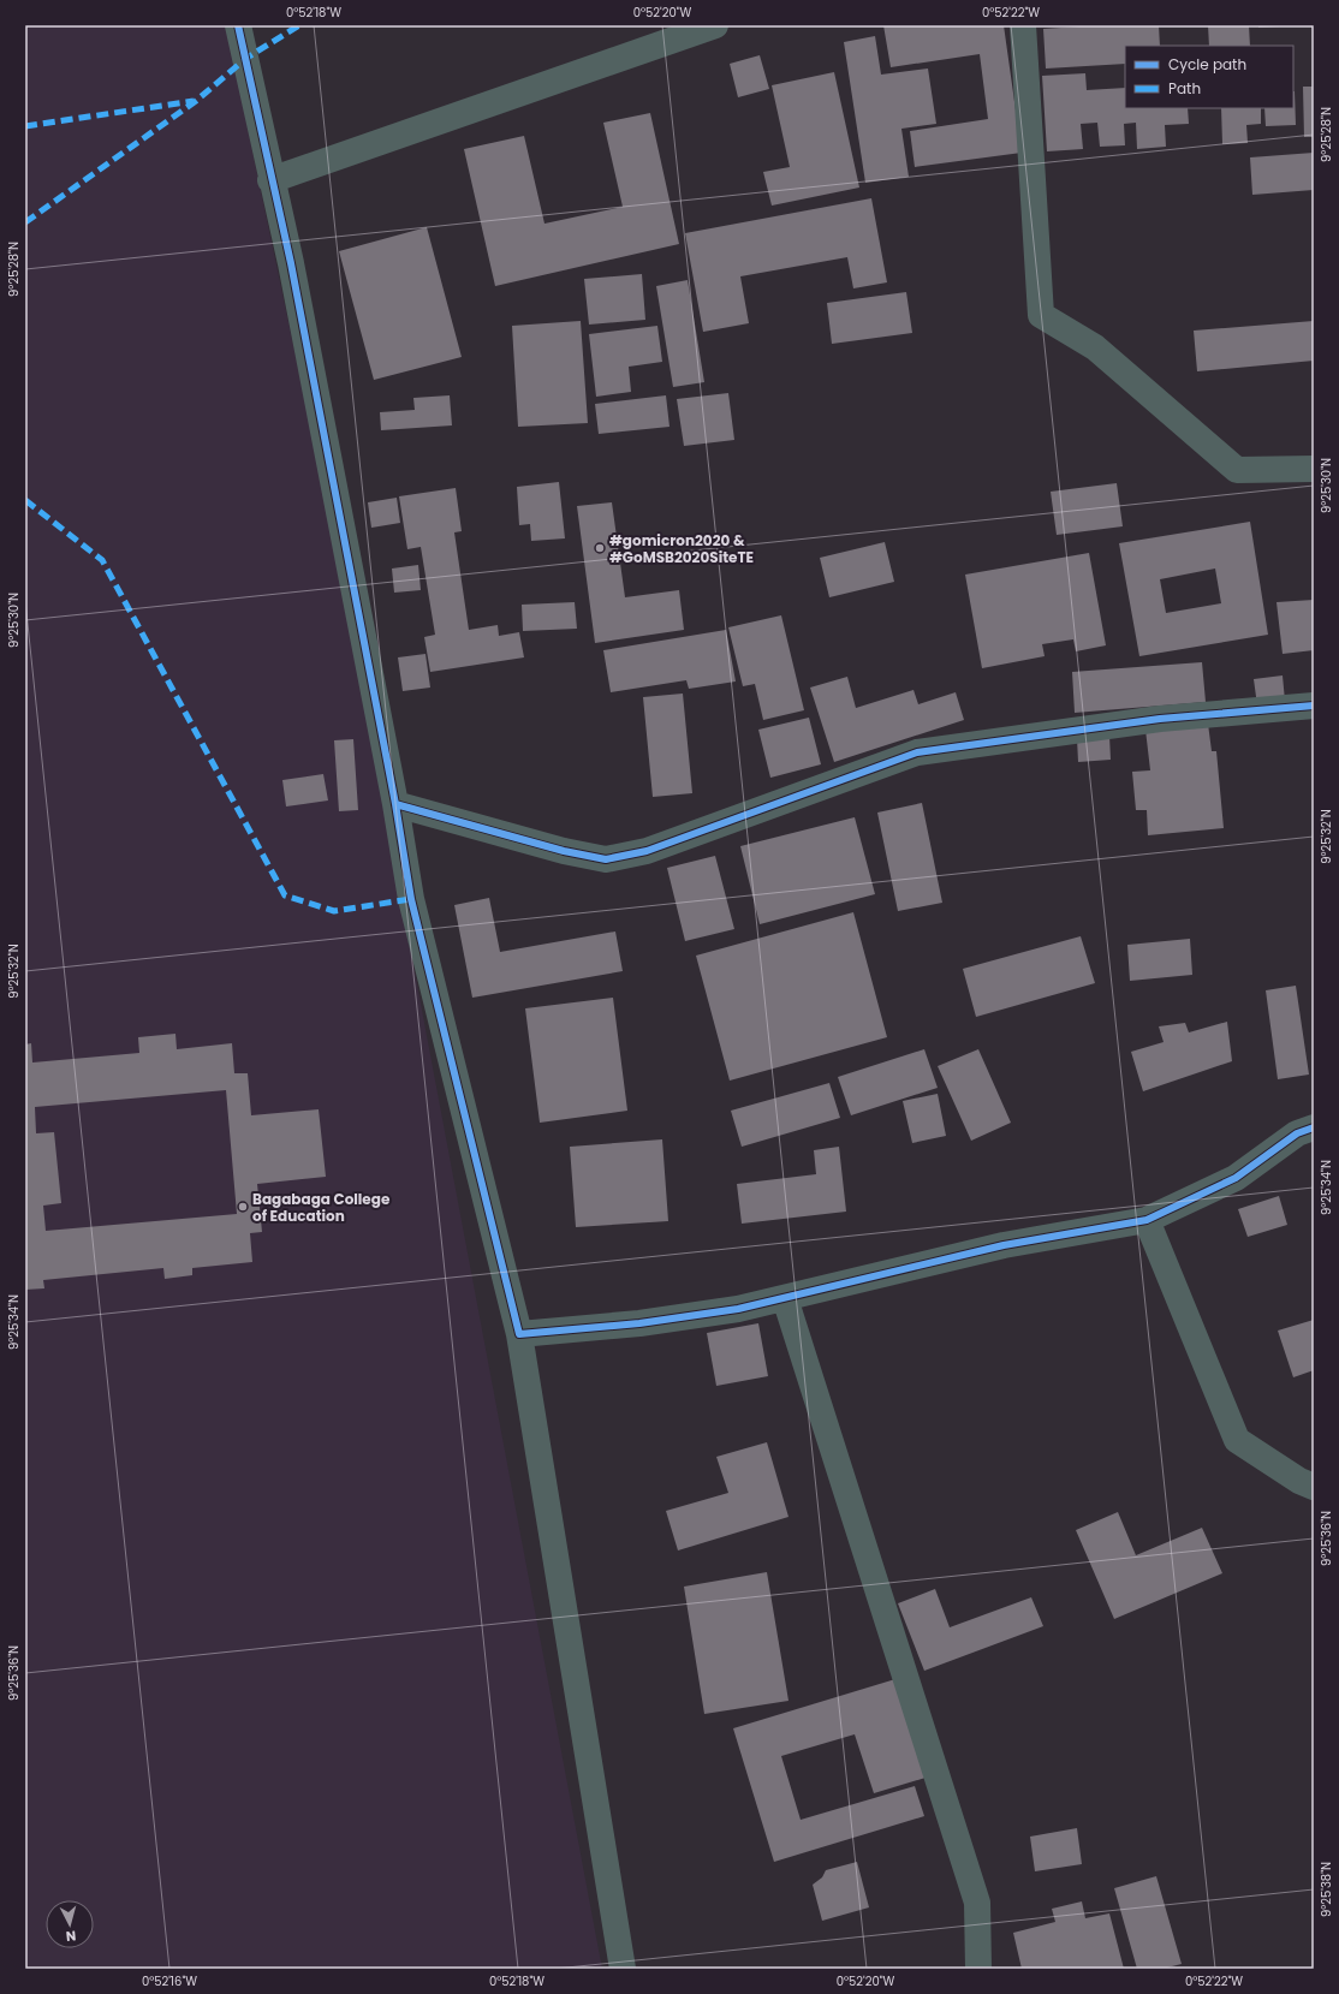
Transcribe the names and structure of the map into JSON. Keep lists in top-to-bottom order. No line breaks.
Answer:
{"places":["#gomicron2020 & #GoMSB2020SiteTE","Bagabaga College of Education"],"legend":["Cycle path","Path"],"north":"bottom","coordinates":["0°52'18\"W","0°52'20\"W","0°52'22\"W","9°25'28\"N","9°25'30\"N","9°25'32\"N","9°25'34\"N","9°25'36\"N","9°25'38\"N","0°52'16\"W"]}
